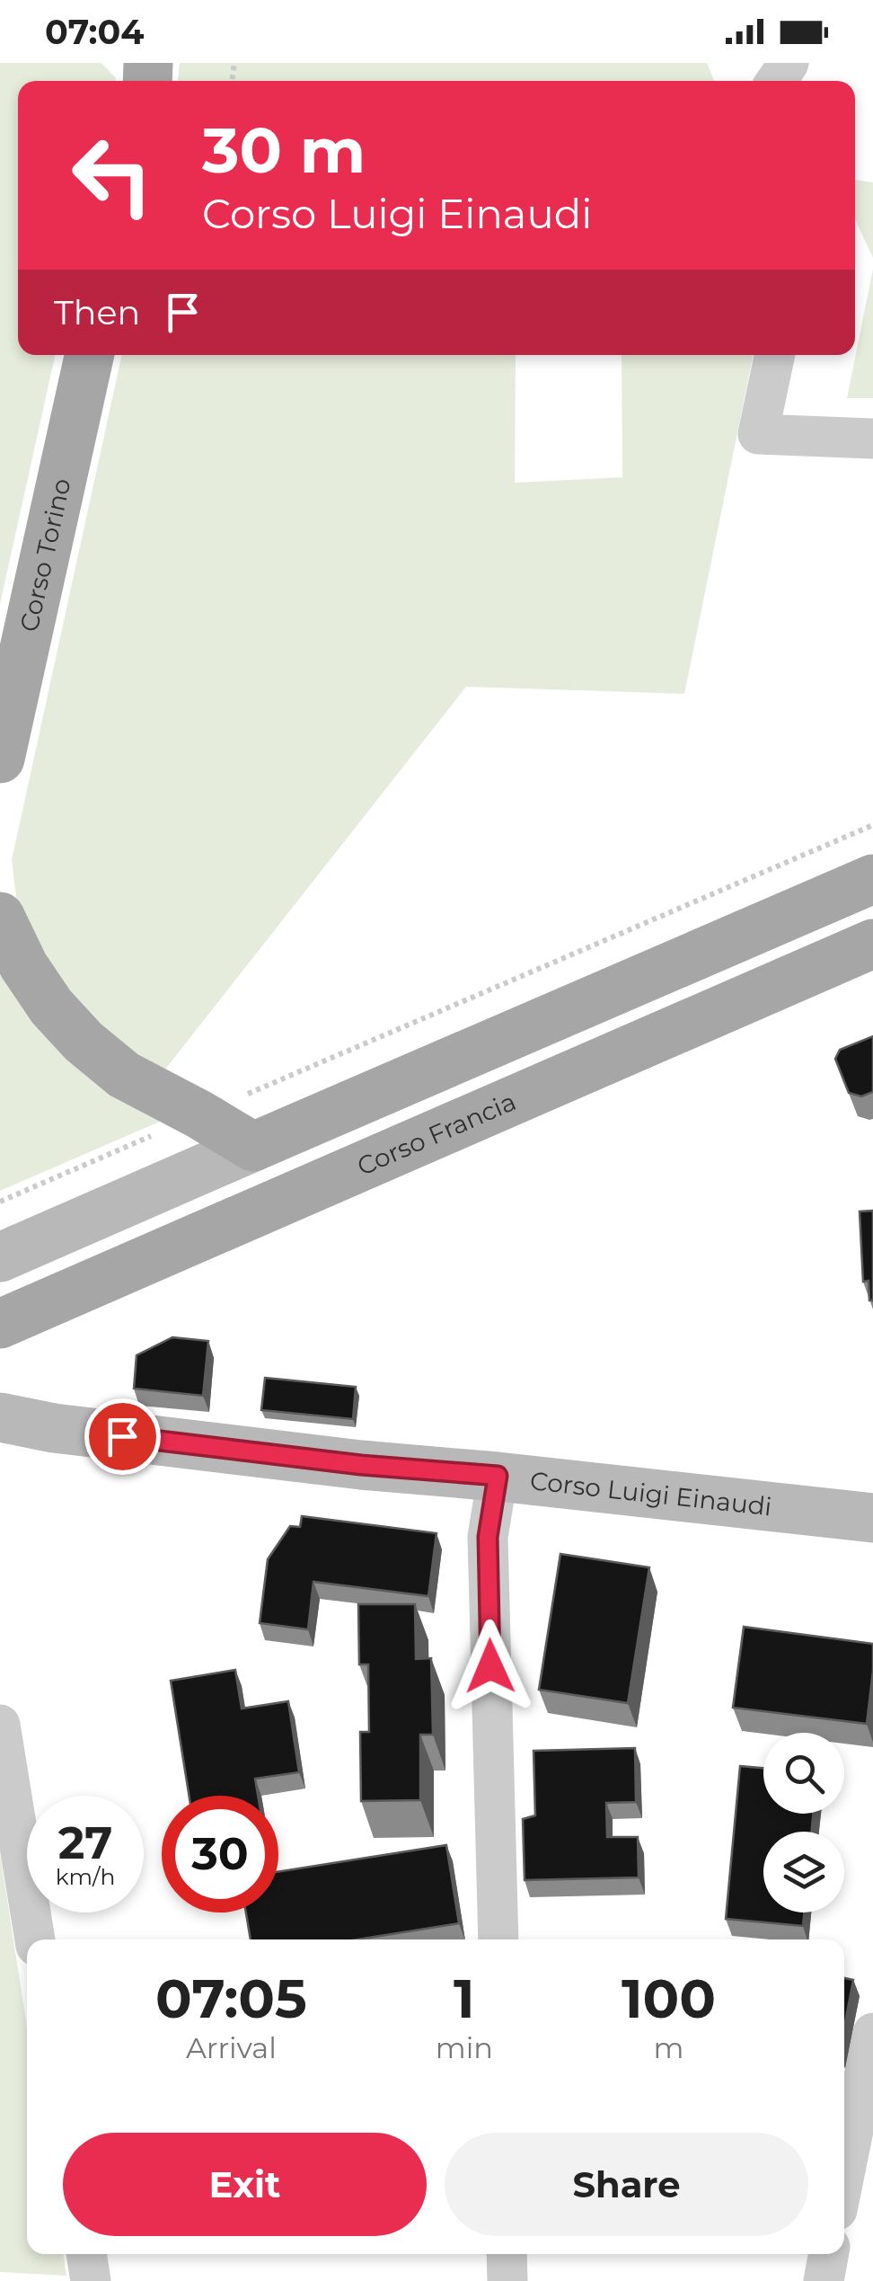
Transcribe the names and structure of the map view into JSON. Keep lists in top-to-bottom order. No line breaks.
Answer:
{"streets":{"main road":["Corso Torino","Corso Francia","Corso Luigi Einaudi"]},"page":{"status":"07:04","turn":["30 m","Corso Luigi Einaudi"],"then":"Then","speed":"27 km/h","limit":"30","eta":["07:05","Arrival","1","min","100","m"],"buttons":["Exit","Share"]}}
